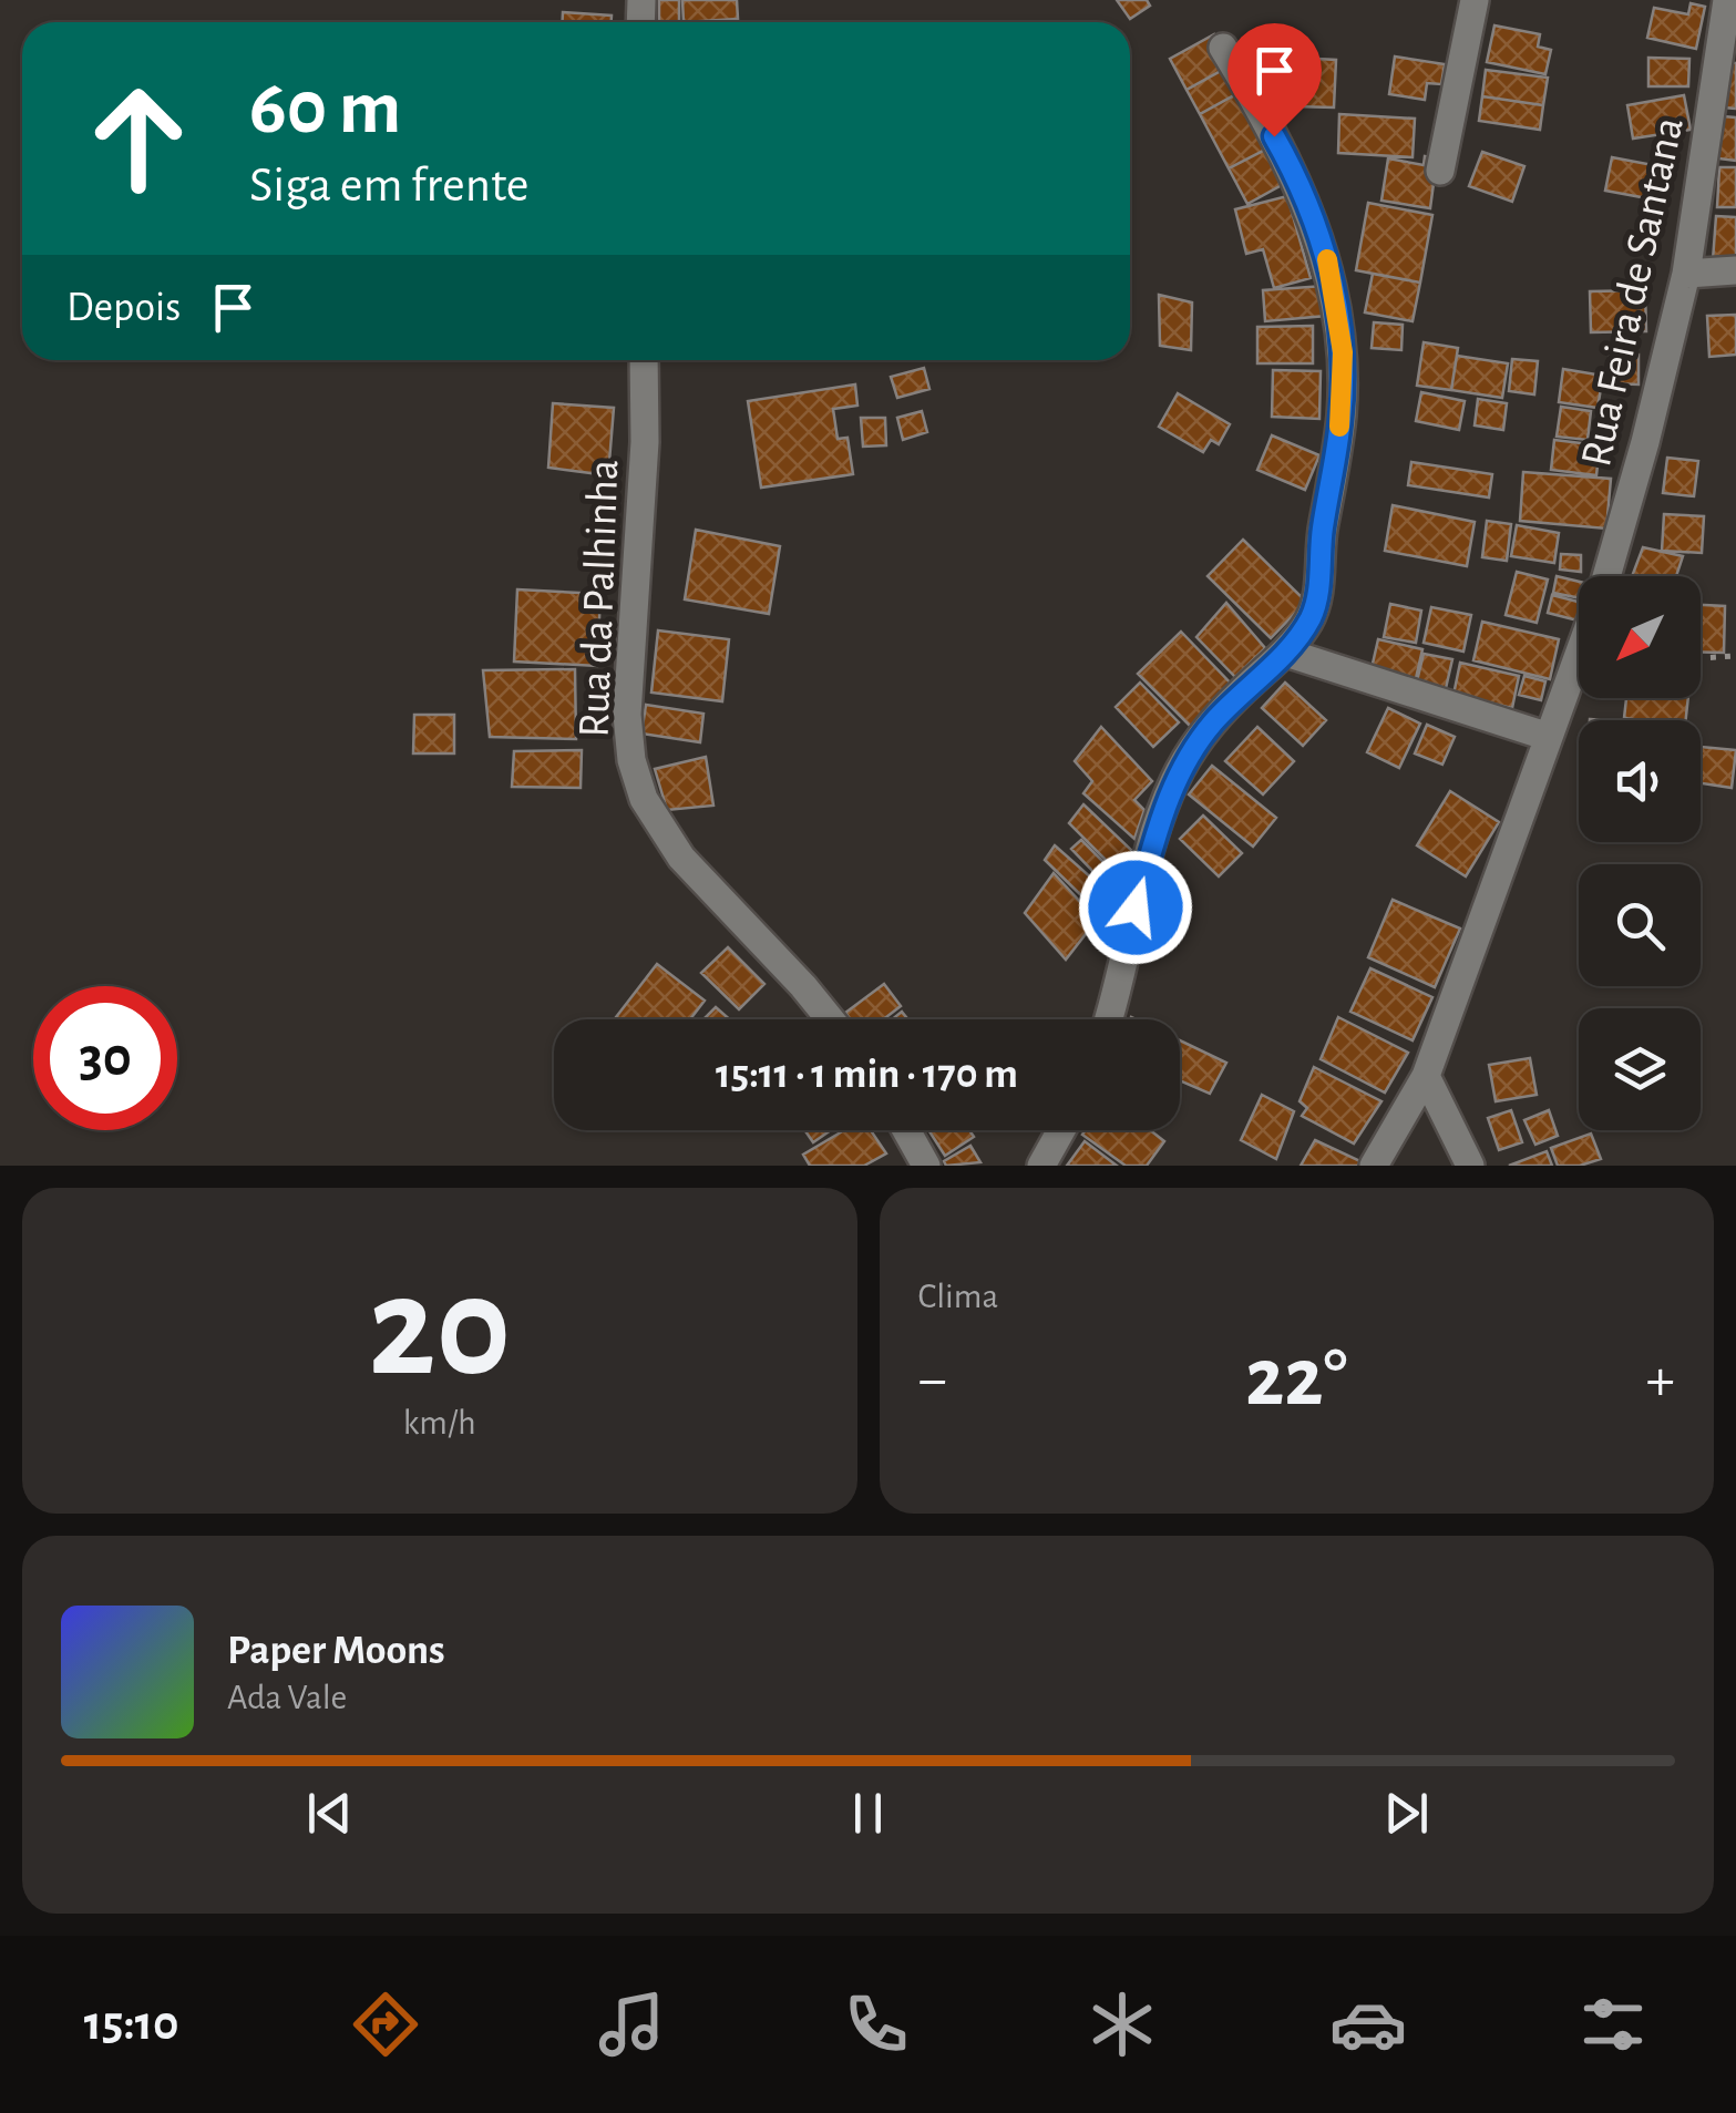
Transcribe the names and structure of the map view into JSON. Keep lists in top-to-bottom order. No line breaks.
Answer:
{"streets":{"street":["Rua Feira de Santana","Rua da Palhinha"]},"north":"bottom left","page":{"turn":["60 m","Siga em frente"],"then":"Depois","limit":"30","trip":"15:11 · 1 min · 170 m","tile":[["20","km/h"],"Clima"],"heat":["−","22°","+"],"song":["Paper Moons","Ada Vale"],"tabs":"15:10"}}
